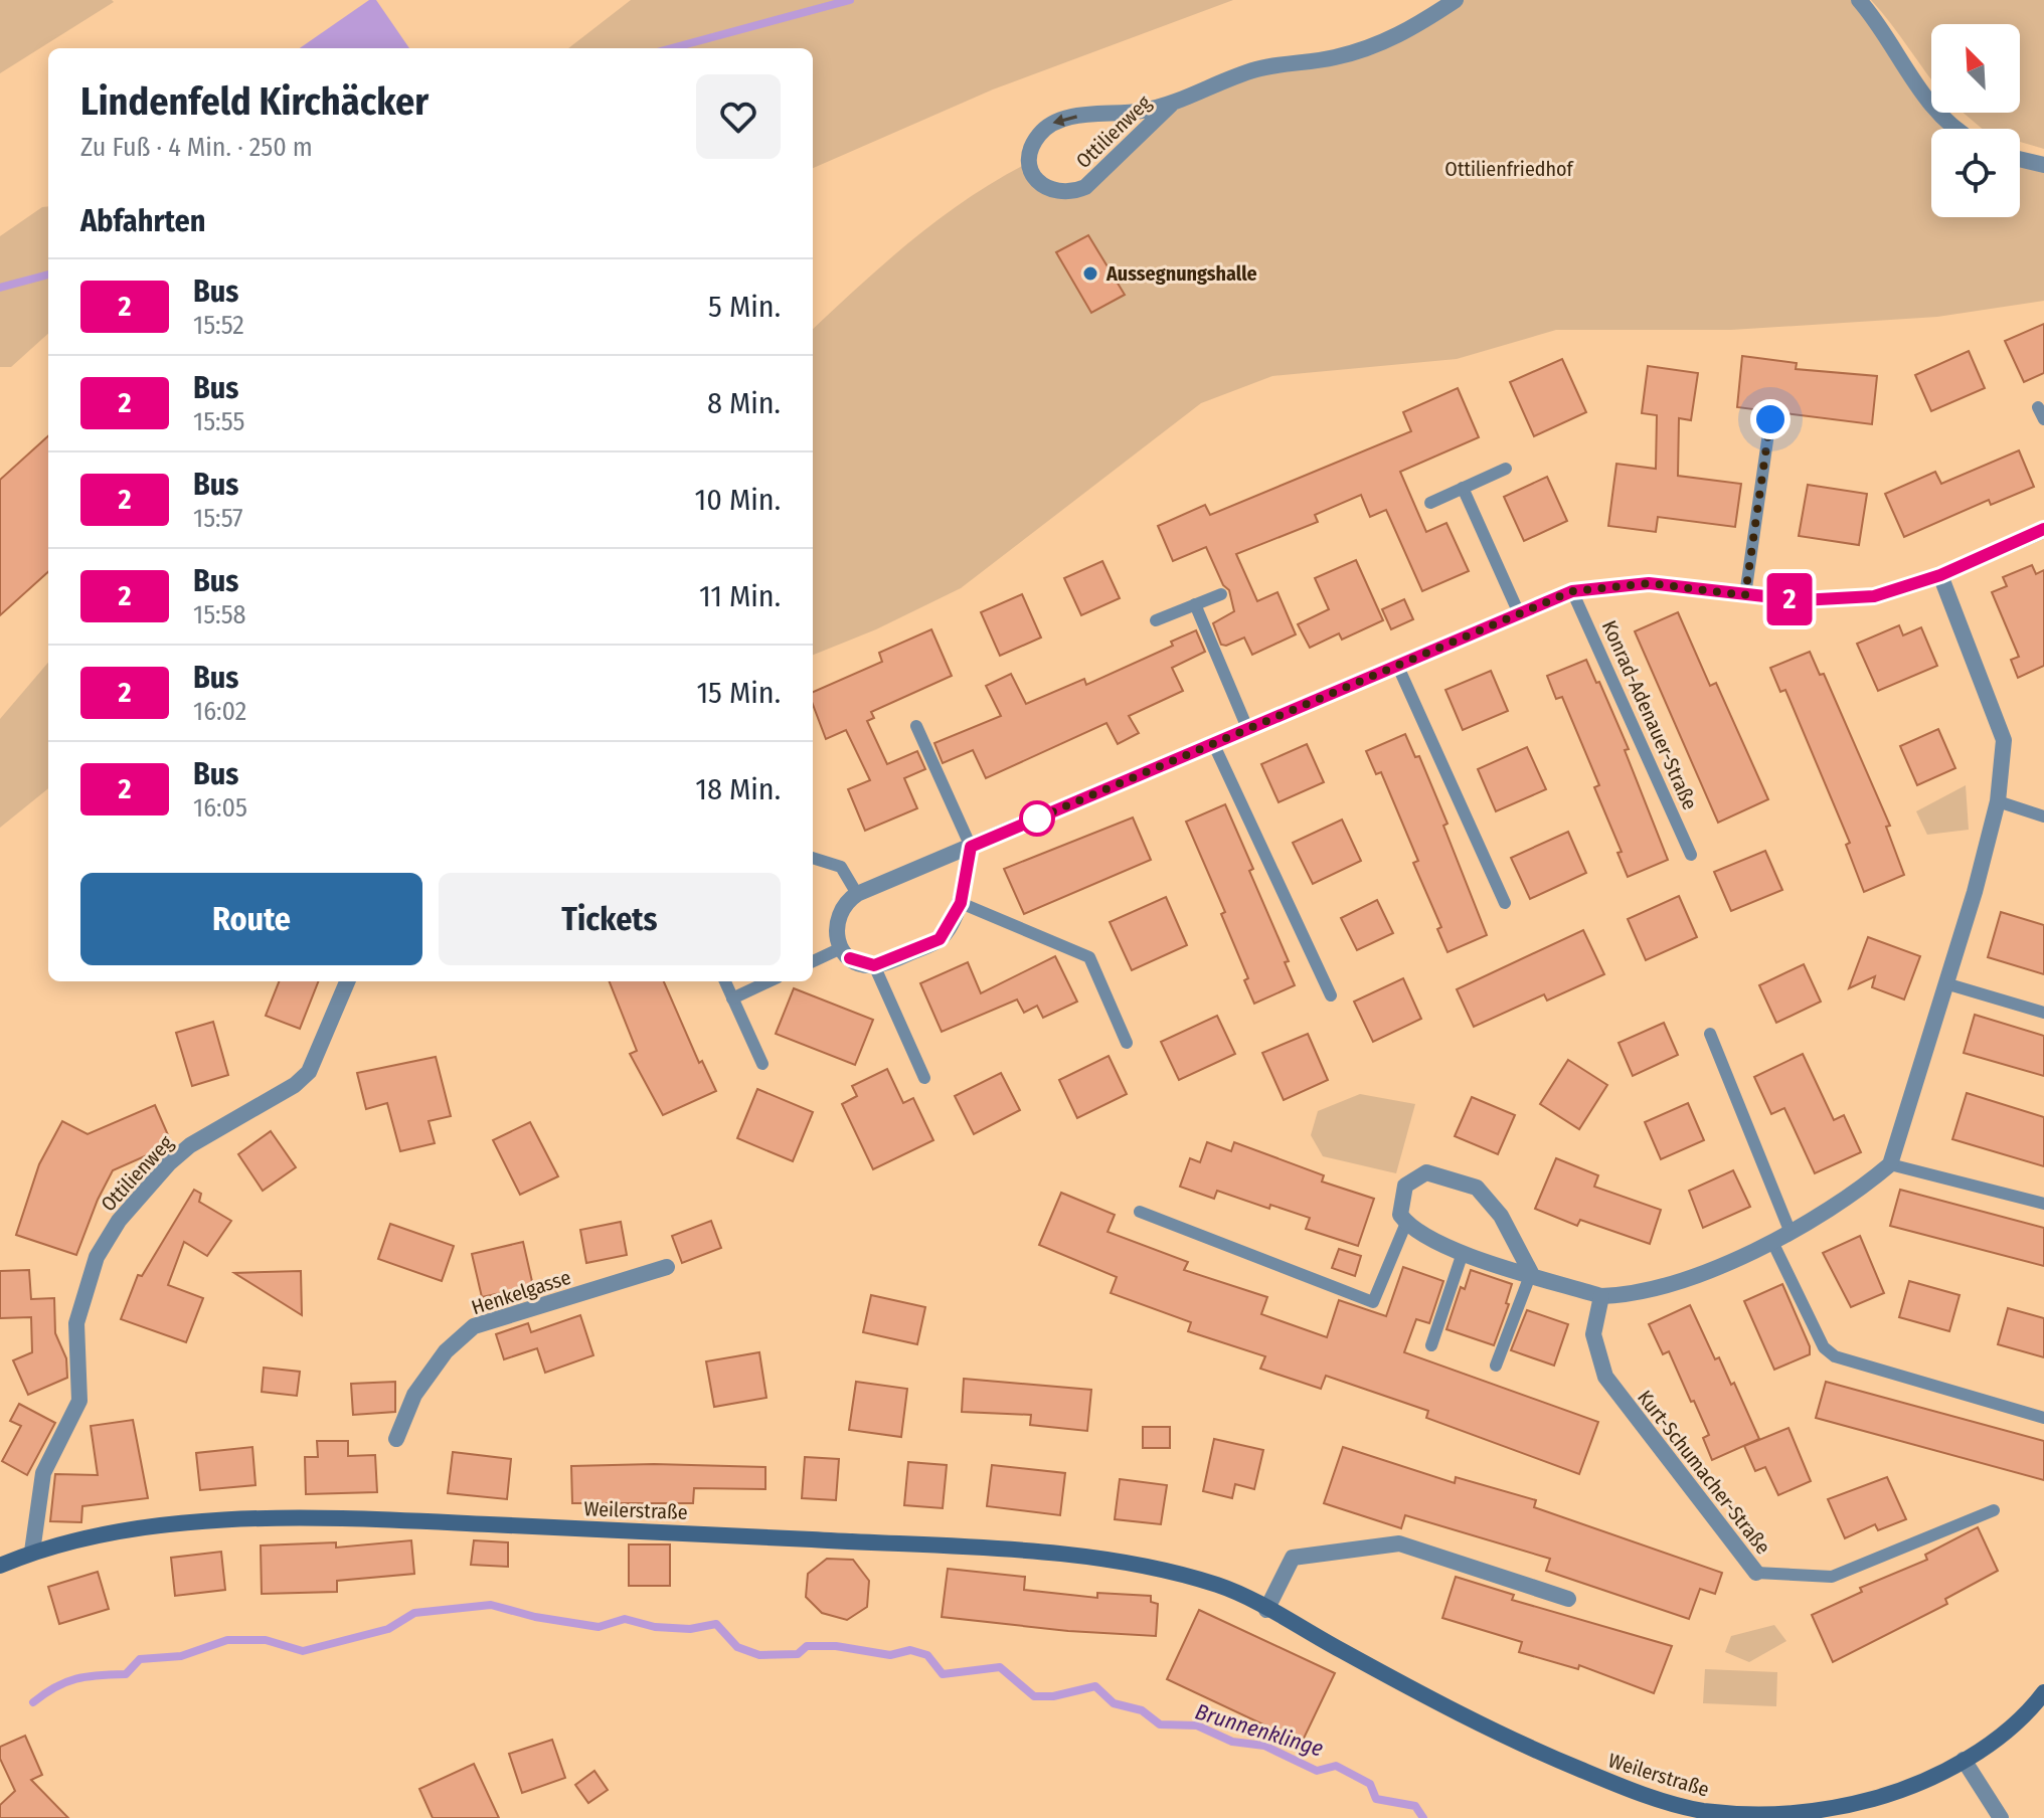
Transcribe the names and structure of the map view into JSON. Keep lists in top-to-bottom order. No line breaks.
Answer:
{"streets":{"main road":["Weilerstraße"],"street":["Ottilienweg","Konrad-Adenauer-Straße","Henkelgasse","Kurt-Schumacher-Straße"]},"crossings":[["Ottilienweg","Weilerstraße"]],"water":["Brunnenklinge"],"parks":["Ottilienfriedhof"],"places":["Aussegnungshalle"],"lines":["bus line 2"],"north":"top left","page":{"on_map":"2","heading":[["Lindenfeld Kirchäcker","Zu Fuß · 4 Min. · 250 m"],"Abfahrten"],"list":[{"mark":"2","name":"Bus","note":"15:52","value":"5 Min."},{"mark":"2","name":"Bus","note":"15:55","value":"8 Min."},{"mark":"2","name":"Bus","note":"15:57","value":"10 Min."},{"mark":"2","name":"Bus","note":"15:58","value":"11 Min."},{"mark":"2","name":"Bus","note":"16:02","value":"15 Min."},{"mark":"2","name":"Bus","note":"16:05","value":"18 Min."}],"buttons":["Route","Tickets"]}}
